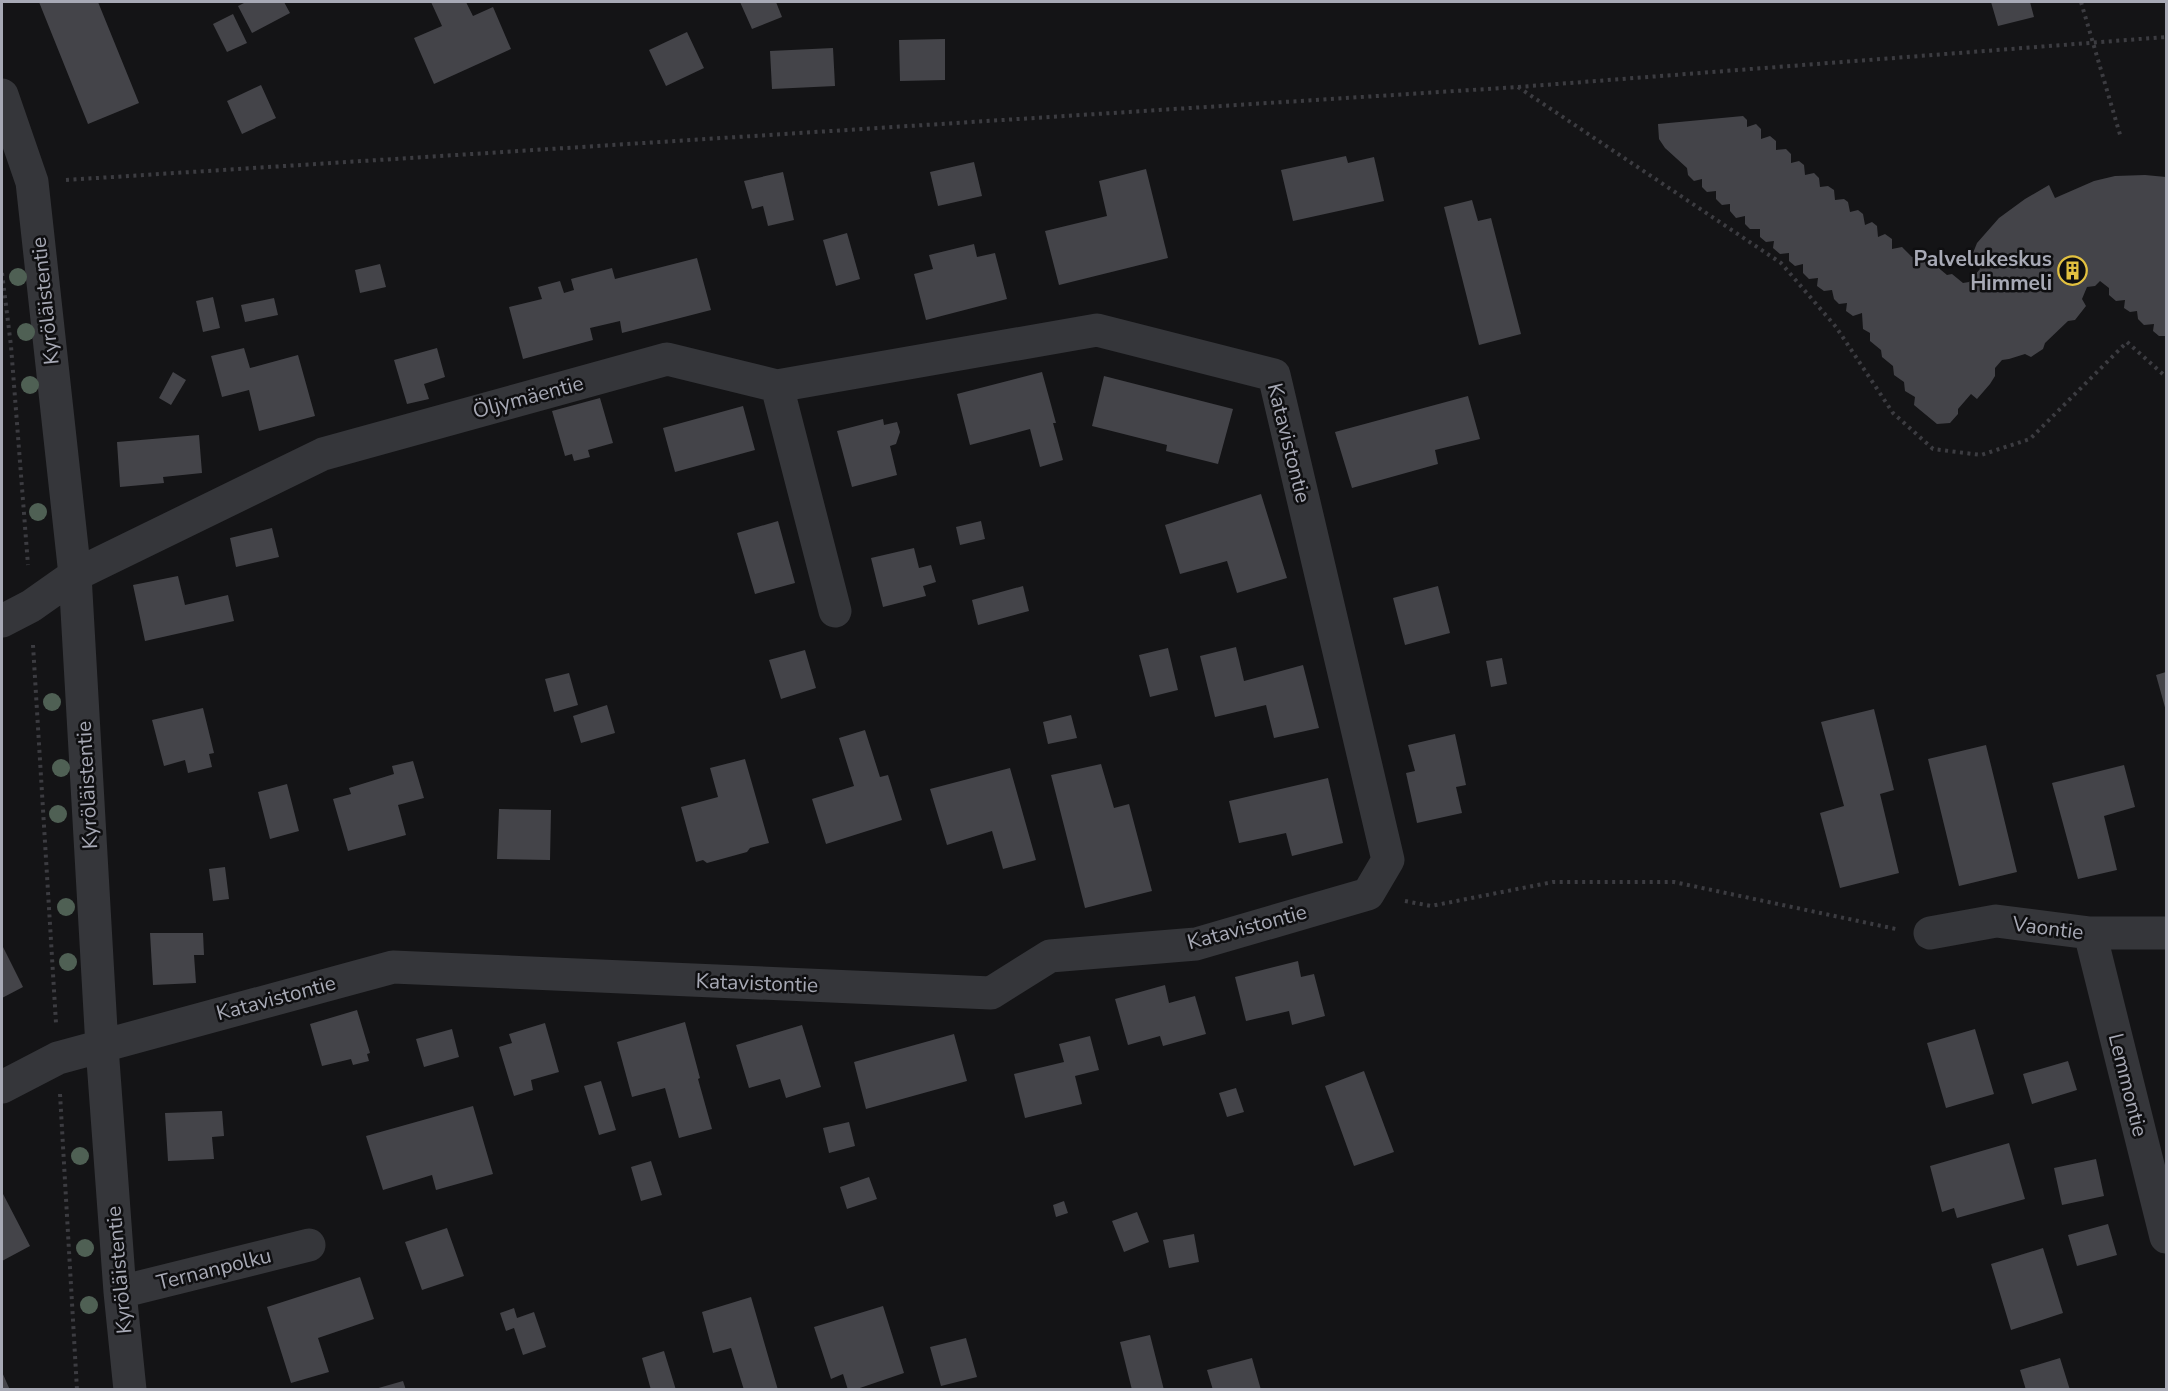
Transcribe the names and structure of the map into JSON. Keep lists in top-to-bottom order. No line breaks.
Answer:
{"streets":{"street":["Kyröläistentie","Öljymäentie","Katavistontie","Vaontie","Lemmontie","Ternanpolku"]},"crossings":[["Kyröläistentie","Öljymäentie"],["Kyröläistentie","Katavistontie"],["Kyröläistentie","Ternanpolku"],["Öljymäentie","Katavistontie"],["Vaontie","Lemmontie"]],"places":{"building":["Palvelukeskus Himmeli"]}}
